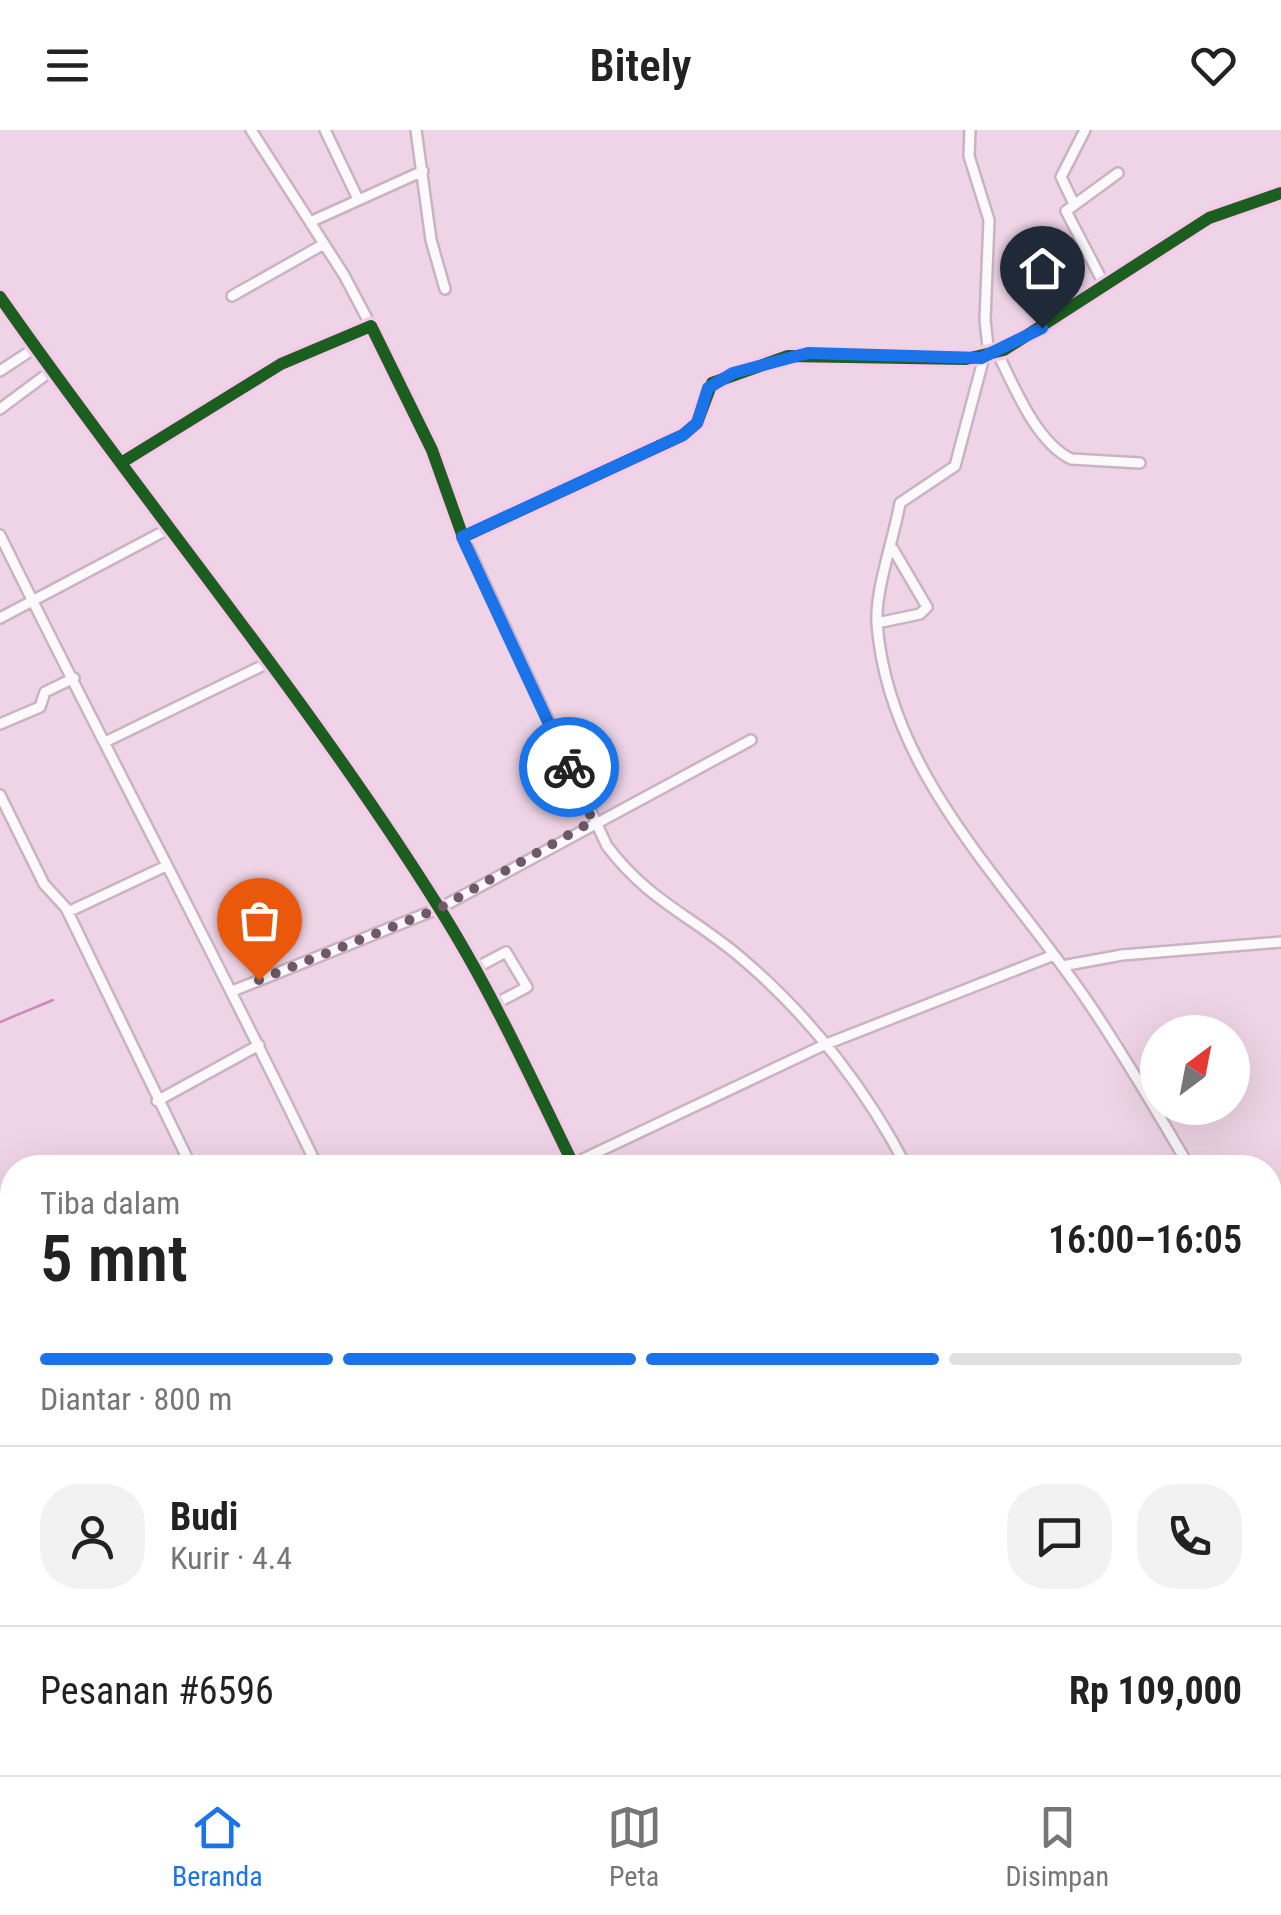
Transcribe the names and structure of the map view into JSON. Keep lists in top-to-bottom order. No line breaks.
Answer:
{"north":"top right","page":{"header":"Bitely","heading":["5 mnt","Tiba dalam","16:00–16:05"],"panel":["Budi","Kurir · 4.4","Pesanan #6596","Rp 109,000"],"bar":"Diantar · 800 m","tabs":["Beranda","Peta","Disimpan"]}}
